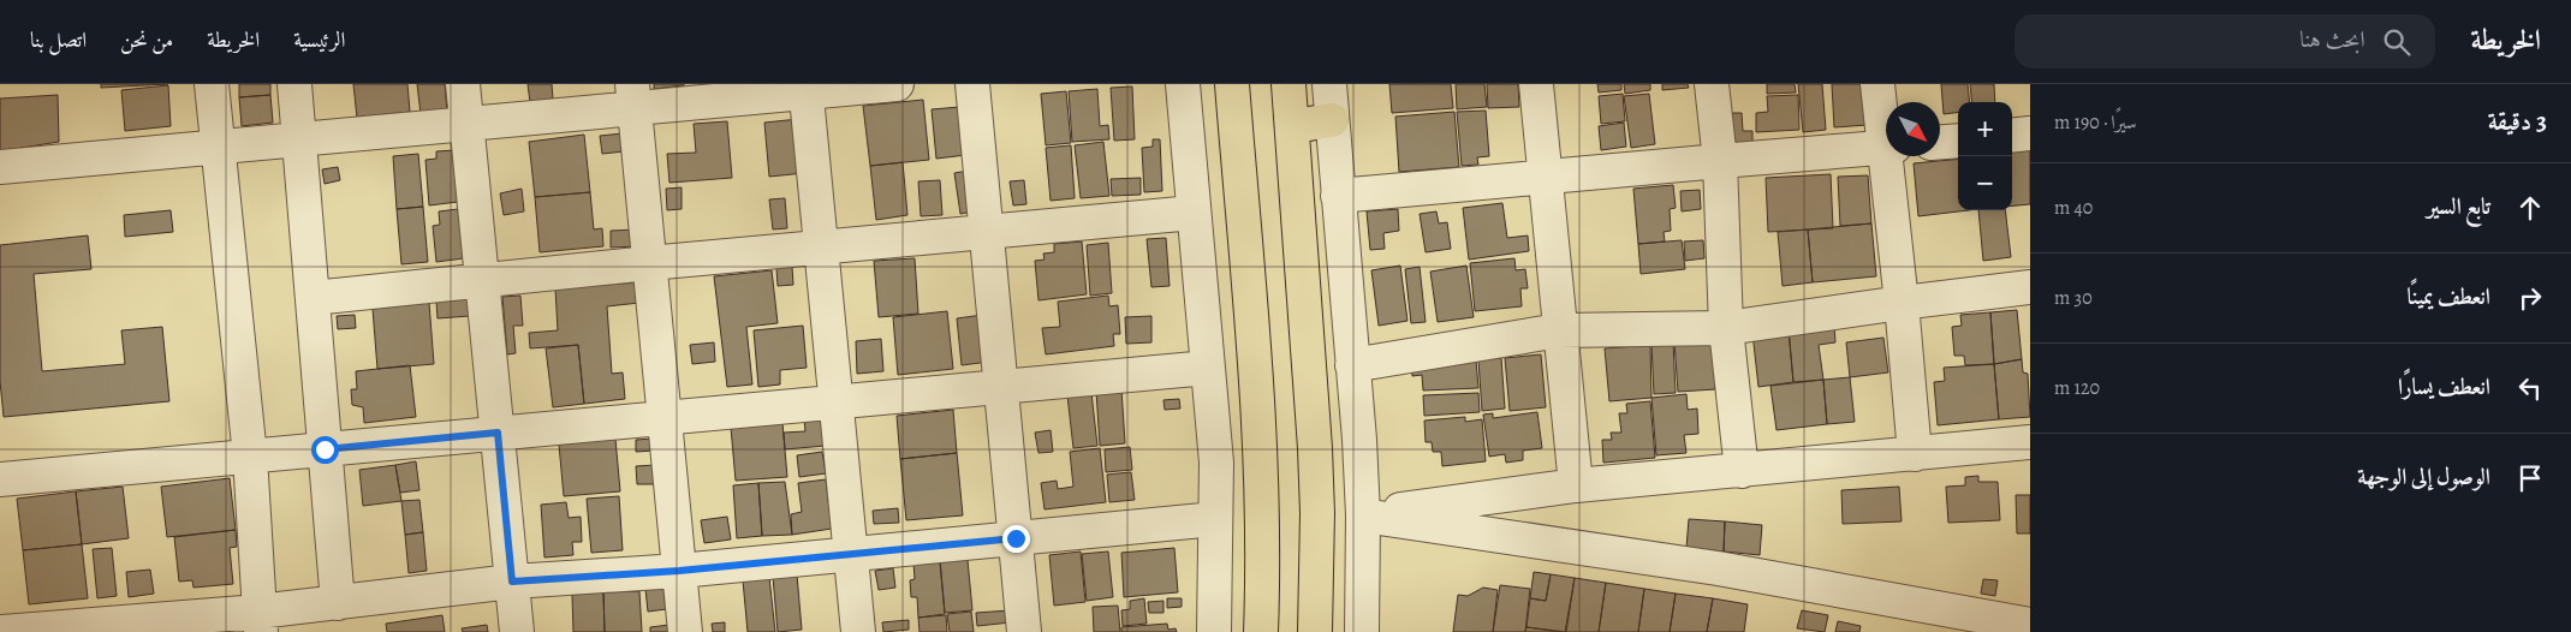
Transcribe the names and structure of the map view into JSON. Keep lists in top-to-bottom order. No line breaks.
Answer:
{"north":"bottom right","page":{"header":"الخريطة","search":"ابحث هنا","nav":["الرئيسية","الخريطة","من نحن","اتصل بنا"],"heading":["3 دقيقة","سيرًا · 190 m"],"map_buttons":["+","−"],"list":[["تابع السير","40 m"],["انعطف يمينًا","30 m"],["انعطف يسارًا","120 m"],"الوصول إلى الوجهة"]}}
